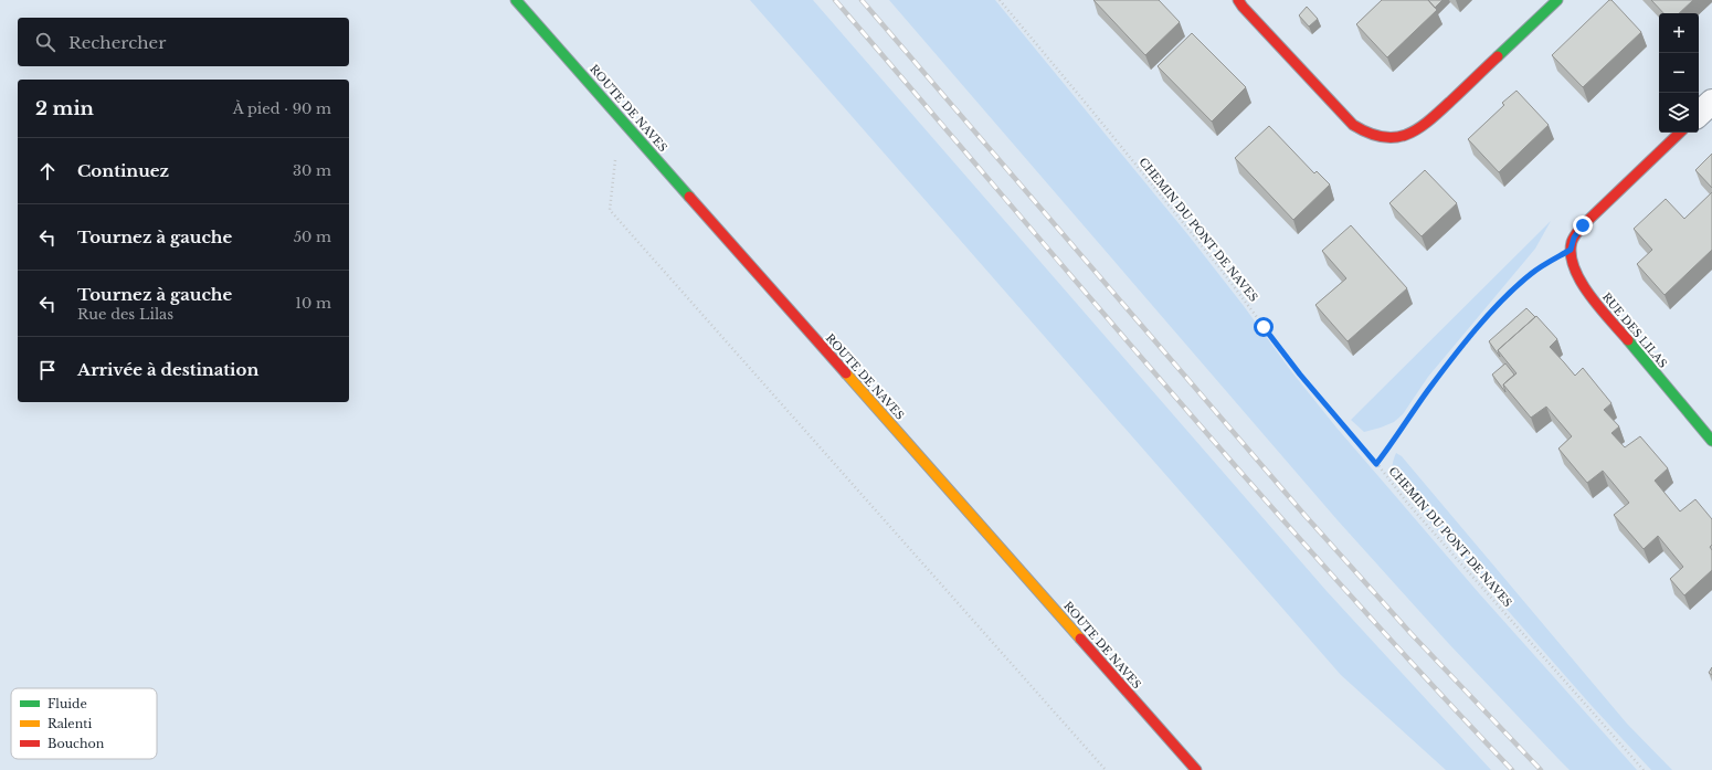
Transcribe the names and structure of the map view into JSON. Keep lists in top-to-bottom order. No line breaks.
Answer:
{"streets":{"main road":["ROUTE DE NAVES","RUE DES LILAS"],"path":["CHEMIN DU PONT DE NAVES"]},"legend":["Fluide","Ralenti","Bouchon"],"page":{"map_buttons":["+","−"],"search":"Rechercher","heading":["2 min","À pied · 90 m"],"list":[["Continuez","30 m"],["Tournez à gauche","50 m"],["Tournez à gauche","Rue des Lilas","10 m"],"Arrivée à destination"]}}
